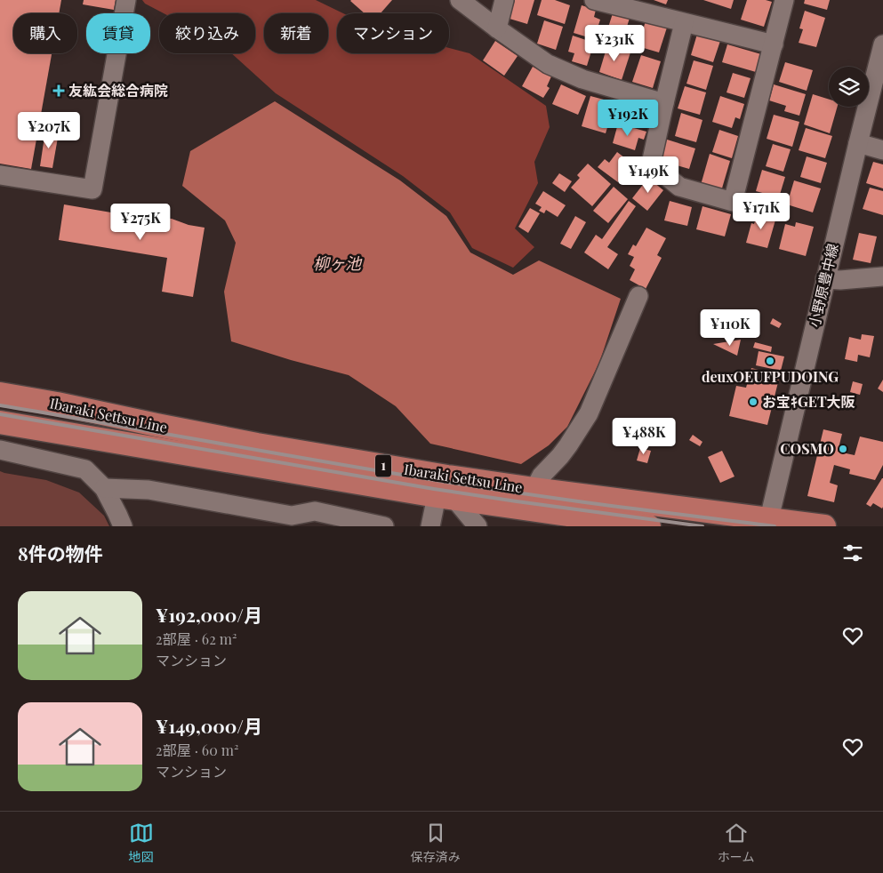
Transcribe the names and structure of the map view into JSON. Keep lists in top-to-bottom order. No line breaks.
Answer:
{"streets":{"main road":["Ibaraki Settsu Line","1"],"street":["小野原豊中線"]},"crossings":[["小野原豊中線","Ibaraki Settsu Line"]],"water":["柳ヶ池"],"places":{"health":["友紘会総合病院"],"other":["deuxOEUFPUDOING","お宝ｷGET大阪","COSMO"]},"page":{"chip":["購入","賃貸","絞り込み","新着","マンション"],"price":["¥231K","¥192K","¥207K","¥149K","¥171K","¥275K","¥110K","¥488K"],"heading":"8件の物件","list":[{"name":"¥192,000/月","note":"2部屋 · 62 m² · マンション"},{"name":"¥149,000/月","note":"2部屋 · 60 m² · マンション"}],"tabs":["地図","保存済み","ホーム"]}}
